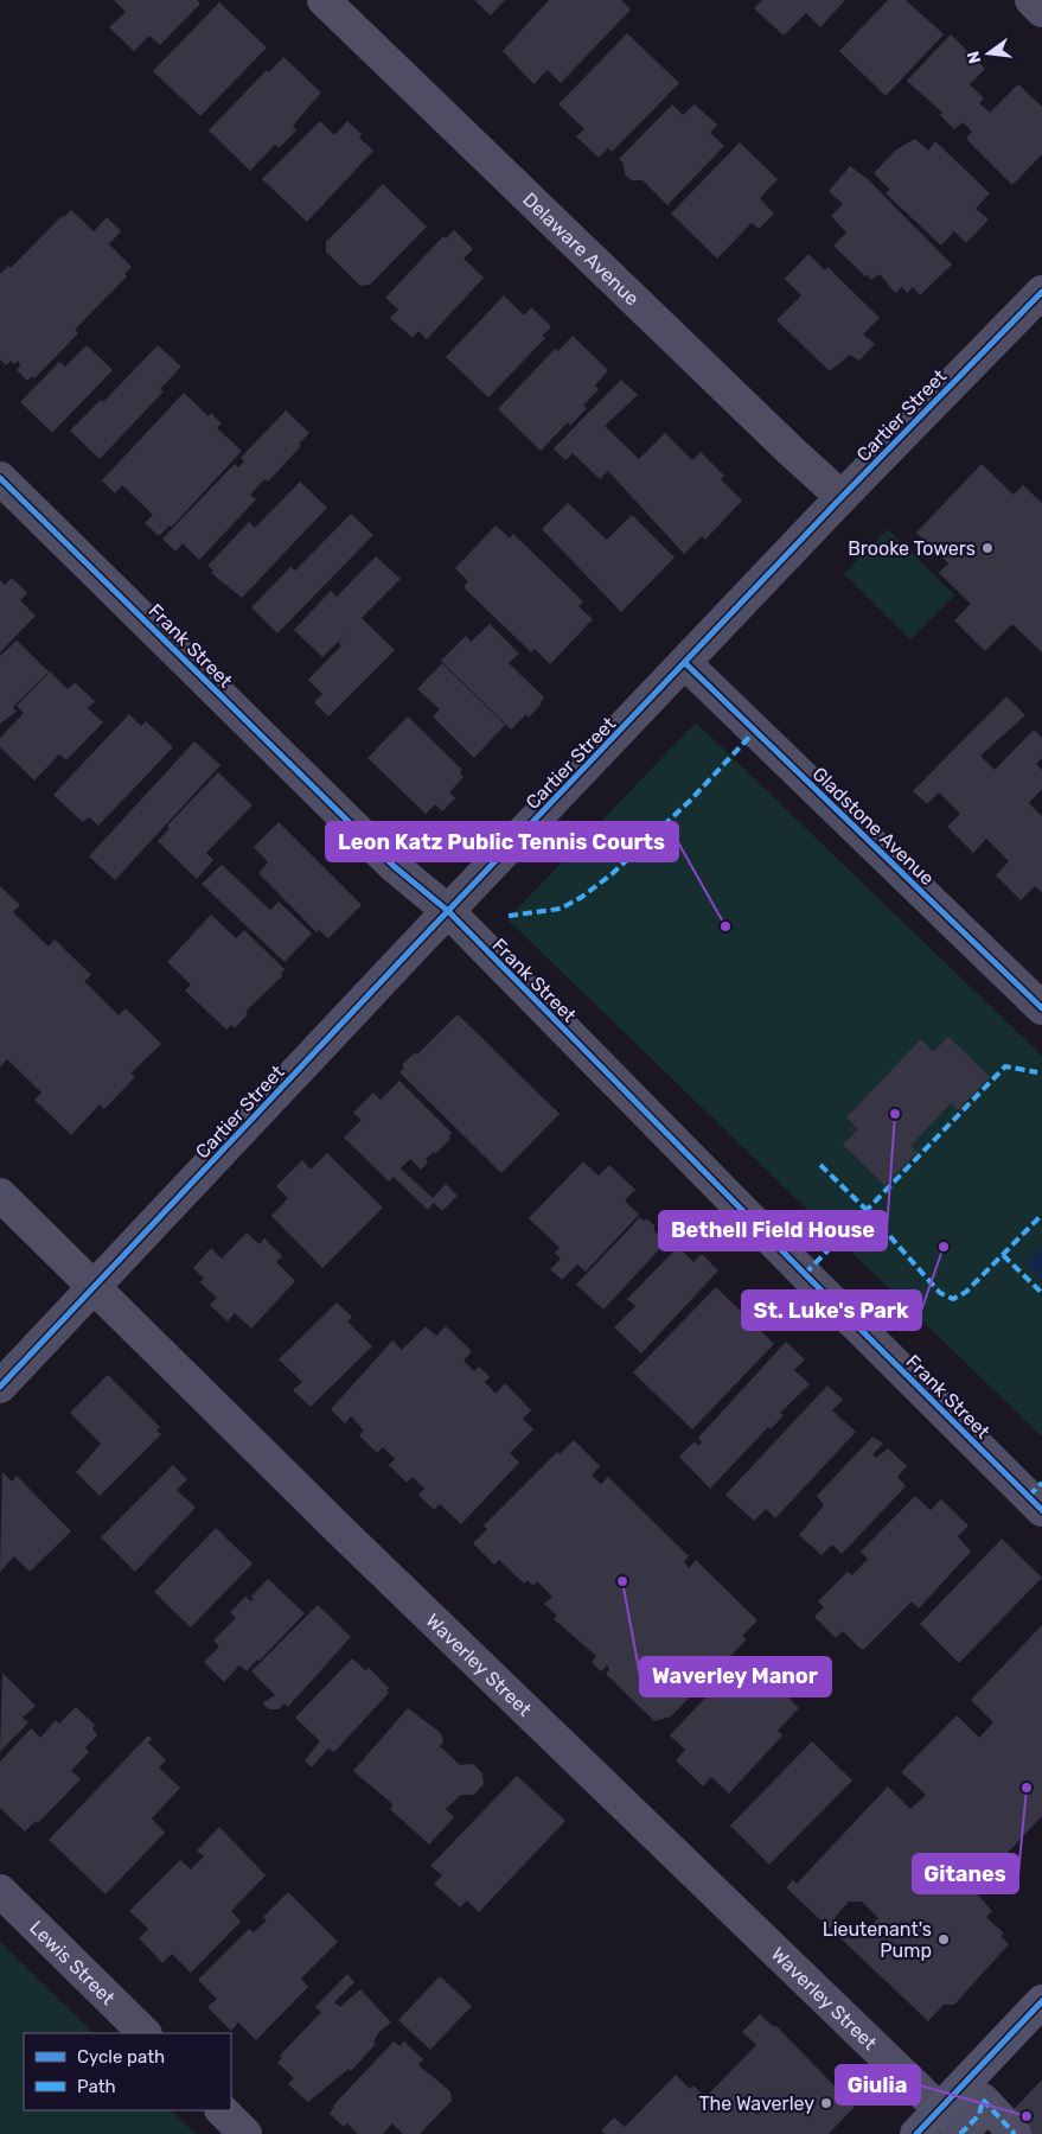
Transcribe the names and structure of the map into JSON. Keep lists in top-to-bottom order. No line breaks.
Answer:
{"streets":{"street":["Delaware Avenue","Cartier Street","Frank Street","Gladstone Avenue","Waverley Street","Lewis Street"]},"crossings":[["Delaware Avenue","Cartier Street"],["Cartier Street","Frank Street"],["Cartier Street","Gladstone Avenue"],["Cartier Street","Waverley Street"]],"places":["Brooke Towers","Leon Katz Public Tennis Courts","Bethell Field House","St. Luke's Park","Waverley Manor","Gitanes","Lieutenant's Pump","The Waverley","Giulia"],"legend":["Cycle path","Path"],"north":"left"}
